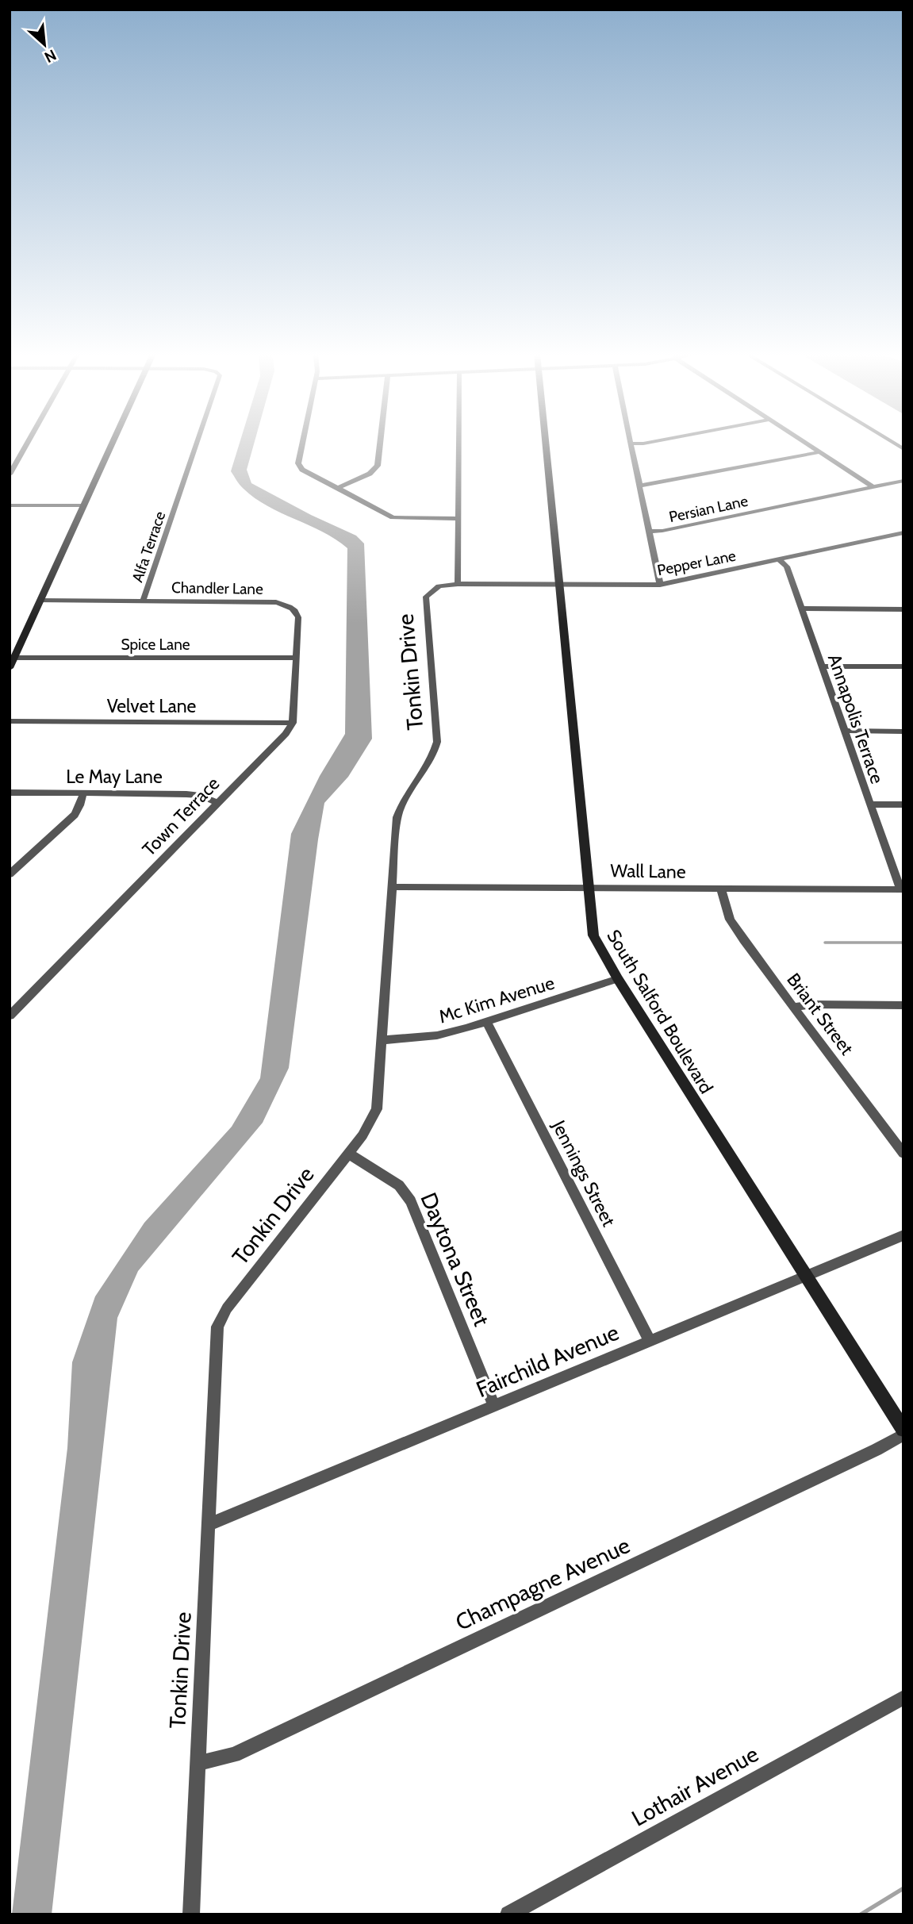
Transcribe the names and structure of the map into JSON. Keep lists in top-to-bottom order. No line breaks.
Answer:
{"streets":{"street":["Persian Lane","Alfa Terrace","Pepper Lane","Chandler Lane","Spice Lane","Tonkin Drive","Velvet Lane","Annapolis Terrace","Le May Lane","Town Terrace","Wall Lane","Mc Kim Avenue","South Salford Boulevard","Briant Street","Jennings Street","Daytona Street","Fairchild Avenue","Champagne Avenue","Lothair Avenue"]},"crossings":[["Alfa Terrace","Chandler Lane"],["Pepper Lane","Tonkin Drive"],["Pepper Lane","Annapolis Terrace"],["Pepper Lane","South Salford Boulevard"],["Chandler Lane","Spice Lane"],["Tonkin Drive","Wall Lane"],["Tonkin Drive","Mc Kim Avenue"],["Tonkin Drive","Daytona Street"],["Tonkin Drive","Fairchild Avenue"],["Tonkin Drive","Champagne Avenue"],["Velvet Lane","Town Terrace"],["Annapolis Terrace","Wall Lane"],["Le May Lane","Town Terrace"],["Wall Lane","South Salford Boulevard"],["Wall Lane","Briant Street"],["Mc Kim Avenue","South Salford Boulevard"],["Mc Kim Avenue","Jennings Street"],["South Salford Boulevard","Fairchild Avenue"],["Jennings Street","Fairchild Avenue"],["Daytona Street","Fairchild Avenue"]],"north":"bottom right"}
